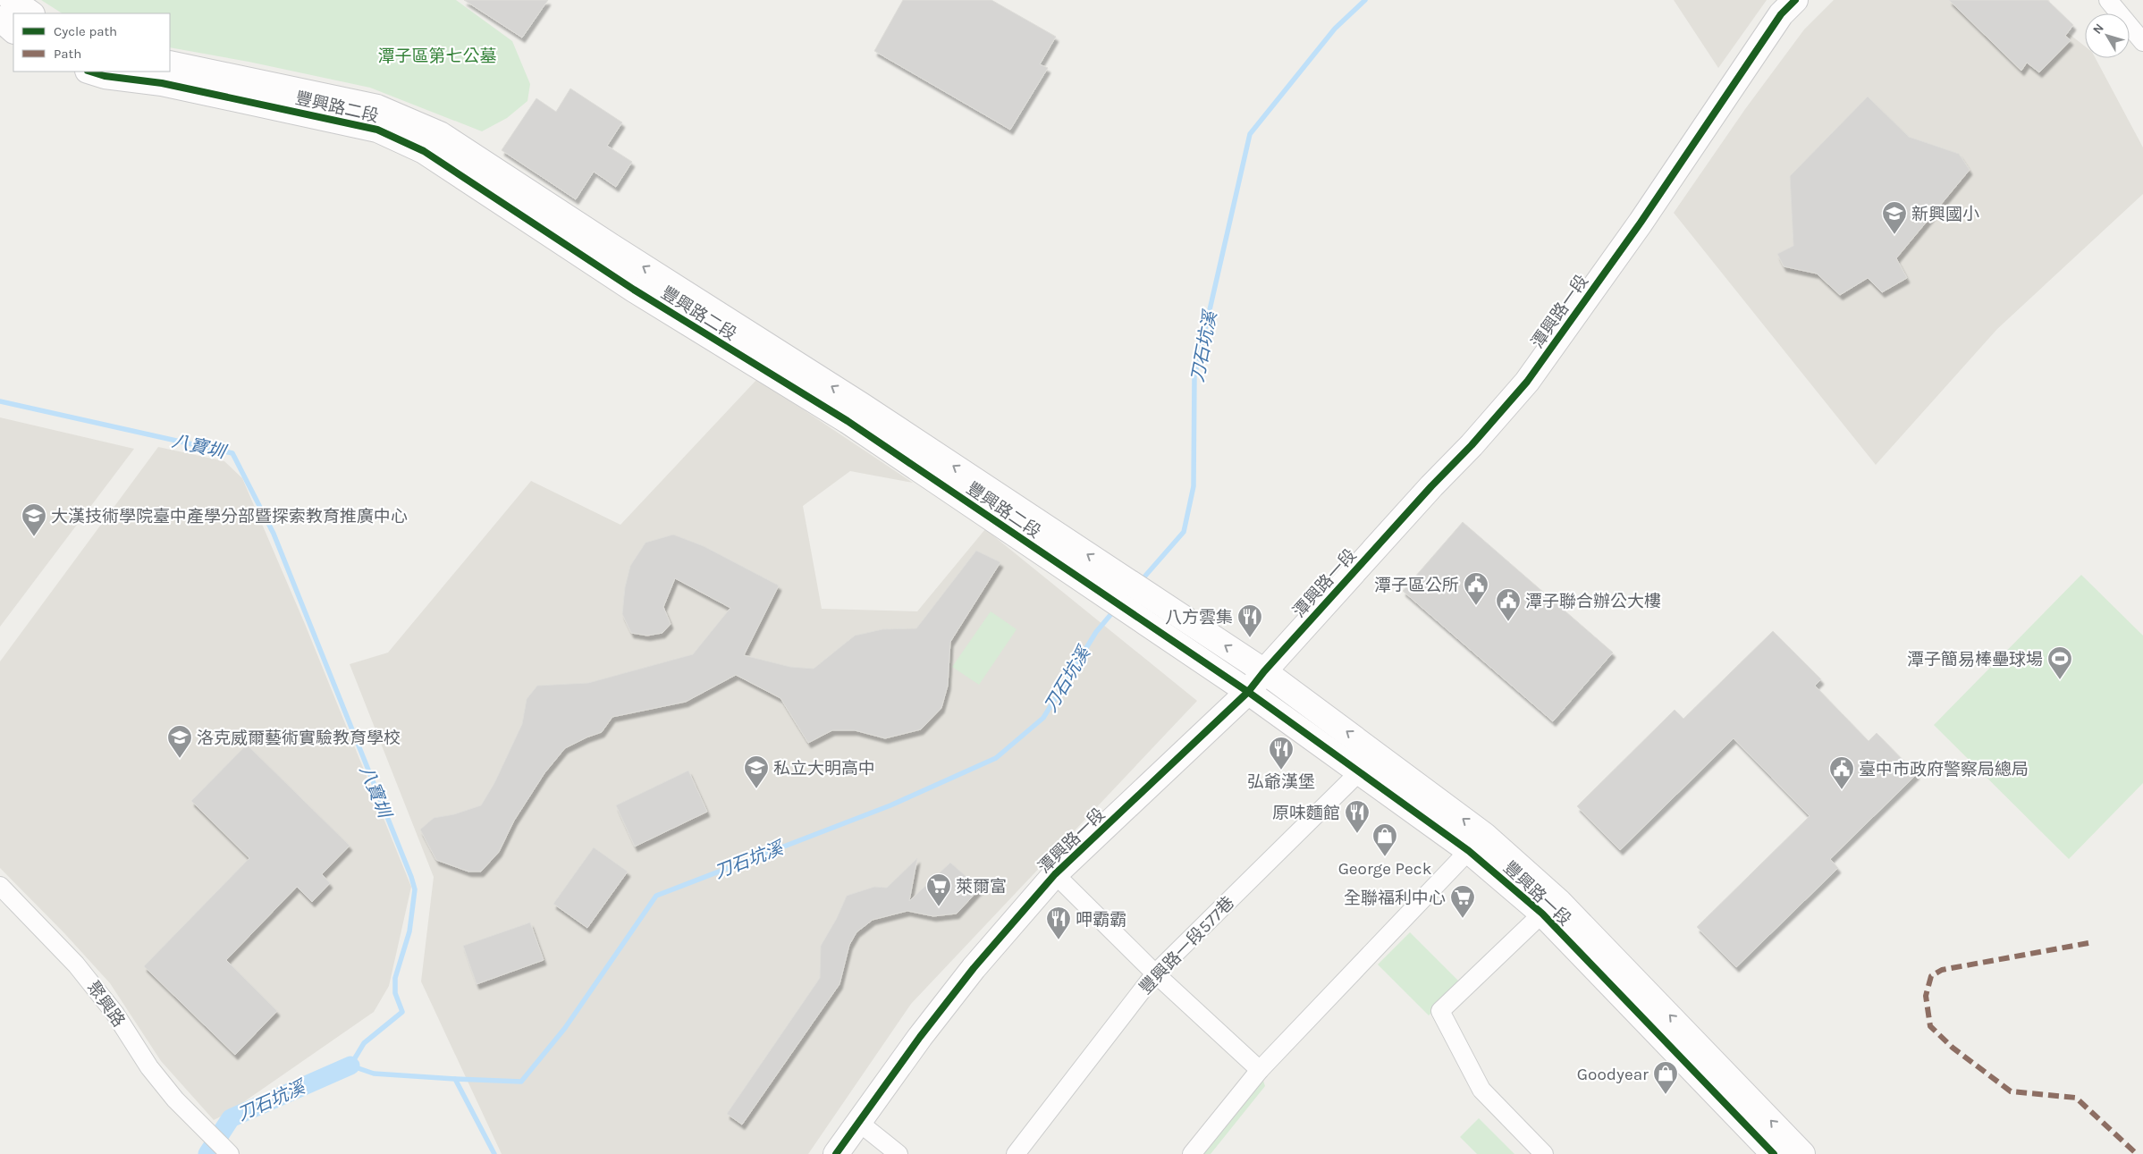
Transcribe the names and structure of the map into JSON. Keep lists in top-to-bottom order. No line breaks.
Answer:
{"streets":{"street":["豐興路二段","潭興路一段","豐興路一段","豐興路一段577巷","聚興路"]},"crossings":[["豐興路二段","潭興路一段"],["豐興路二段","豐興路一段"],["潭興路一段","豐興路一段"],["豐興路一段","豐興路一段577巷"]],"water":["刀石坑溪","八寶圳"],"parks":["潭子區第七公墓"],"places":{"school or university":["新興國小","大漢技術學院臺中產學分部暨探索教育推廣中心","洛克威爾藝術實驗教育學校","私立大明高中"],"public building":["潭子區公所","潭子聯合辦公大樓","臺中市政府警察局總局"],"restaurant":["八方雲集","弘爺漢堡","原味麵館","呷霸霸"],"sports":["潭子簡易棒壘球場"],"shop":["George Peck","Goodyear"],"supermarket":["萊爾富","全聯福利中心"]},"legend":["Cycle path","Path"],"north":"top left"}
